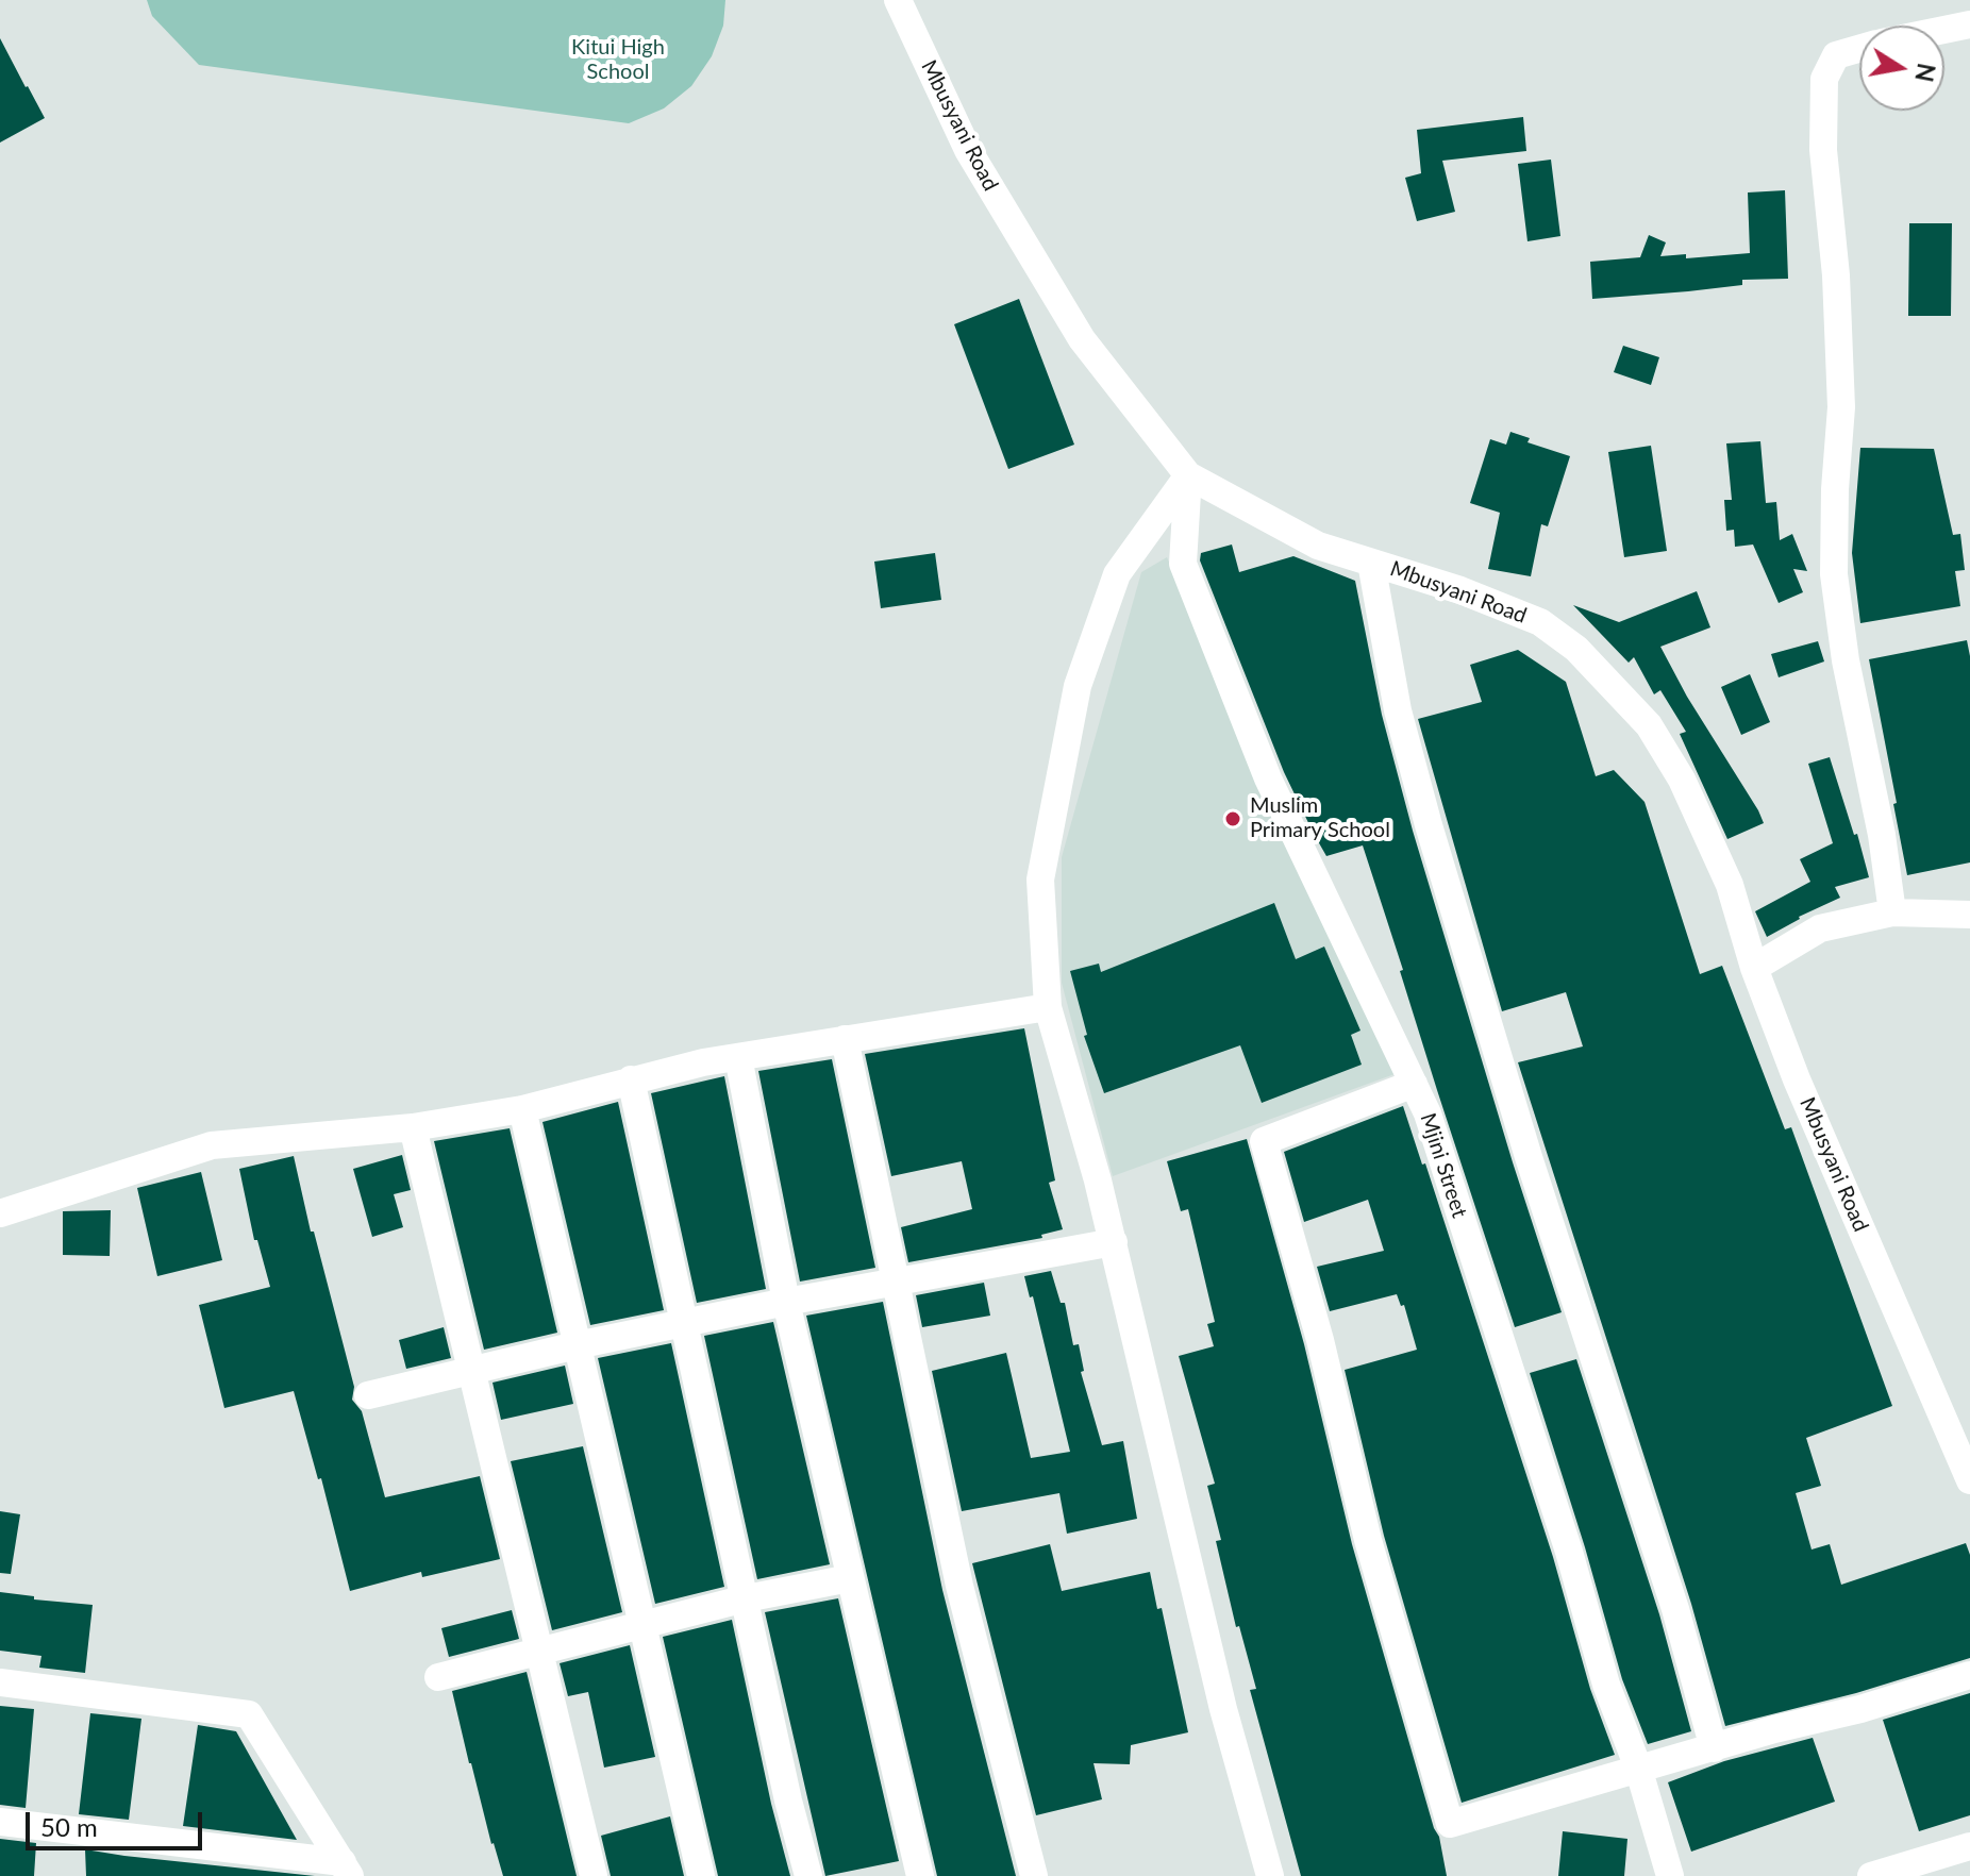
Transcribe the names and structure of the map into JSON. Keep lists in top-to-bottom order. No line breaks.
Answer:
{"streets":{"street":["Mbusyani Road","Mjini Street"]},"crossings":[["Mbusyani Road","Mjini Street"]],"parks":["Kitui High School"],"places":["Muslim Primary School"],"scale_bar":"50 m","north":"right"}
